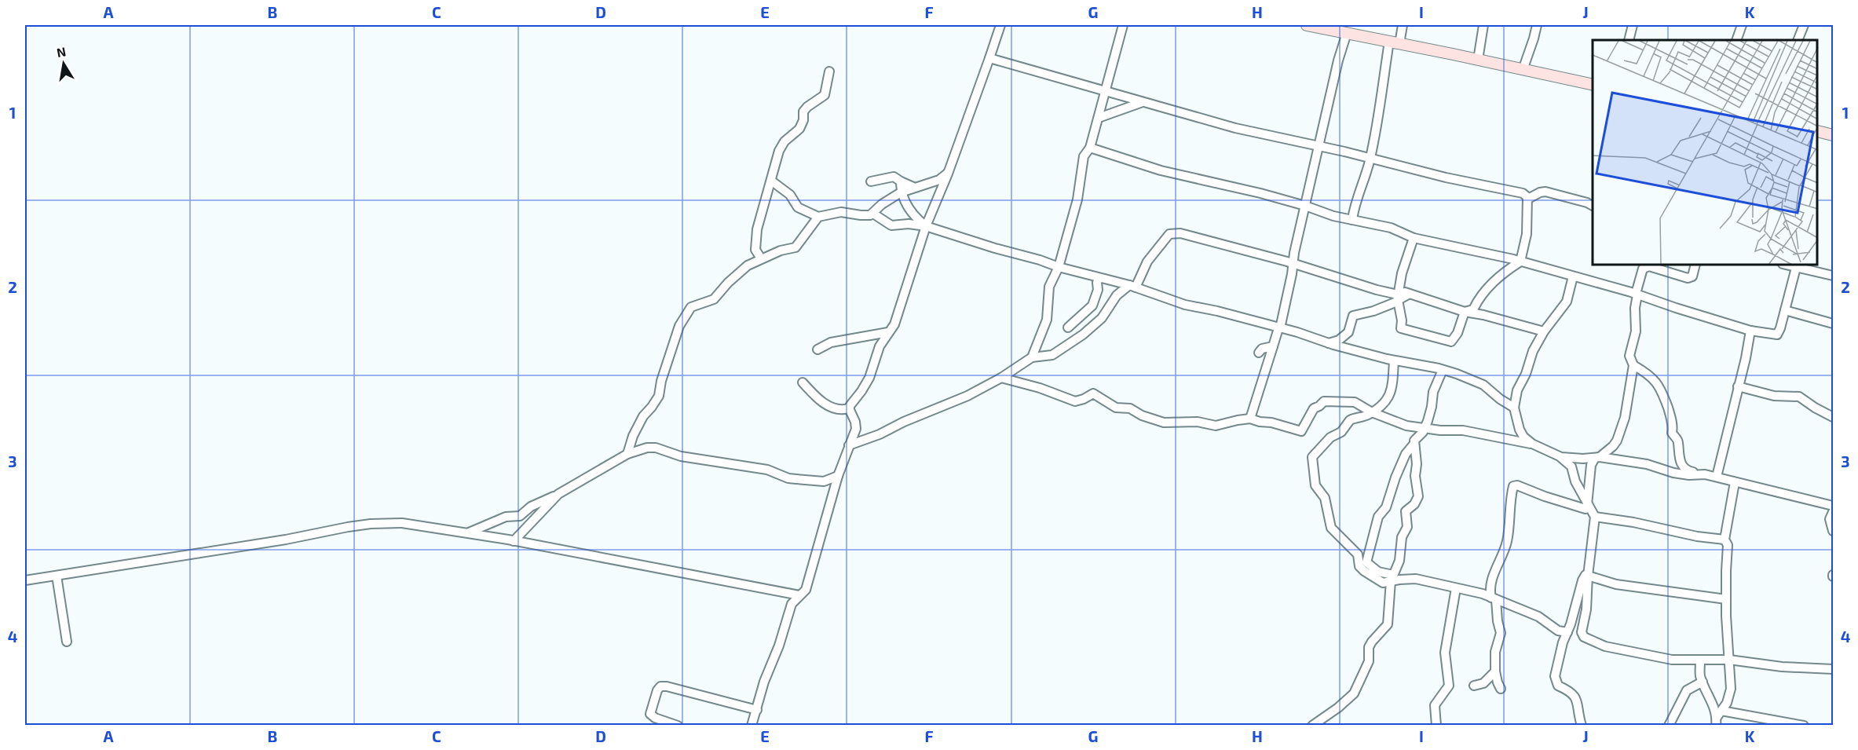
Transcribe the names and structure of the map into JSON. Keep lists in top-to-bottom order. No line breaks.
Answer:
{"north":"top","grid":{"columns":["A","B","C","D","E","F","G","H","I","J","K"],"rows":["1","2","3","4"]}}
